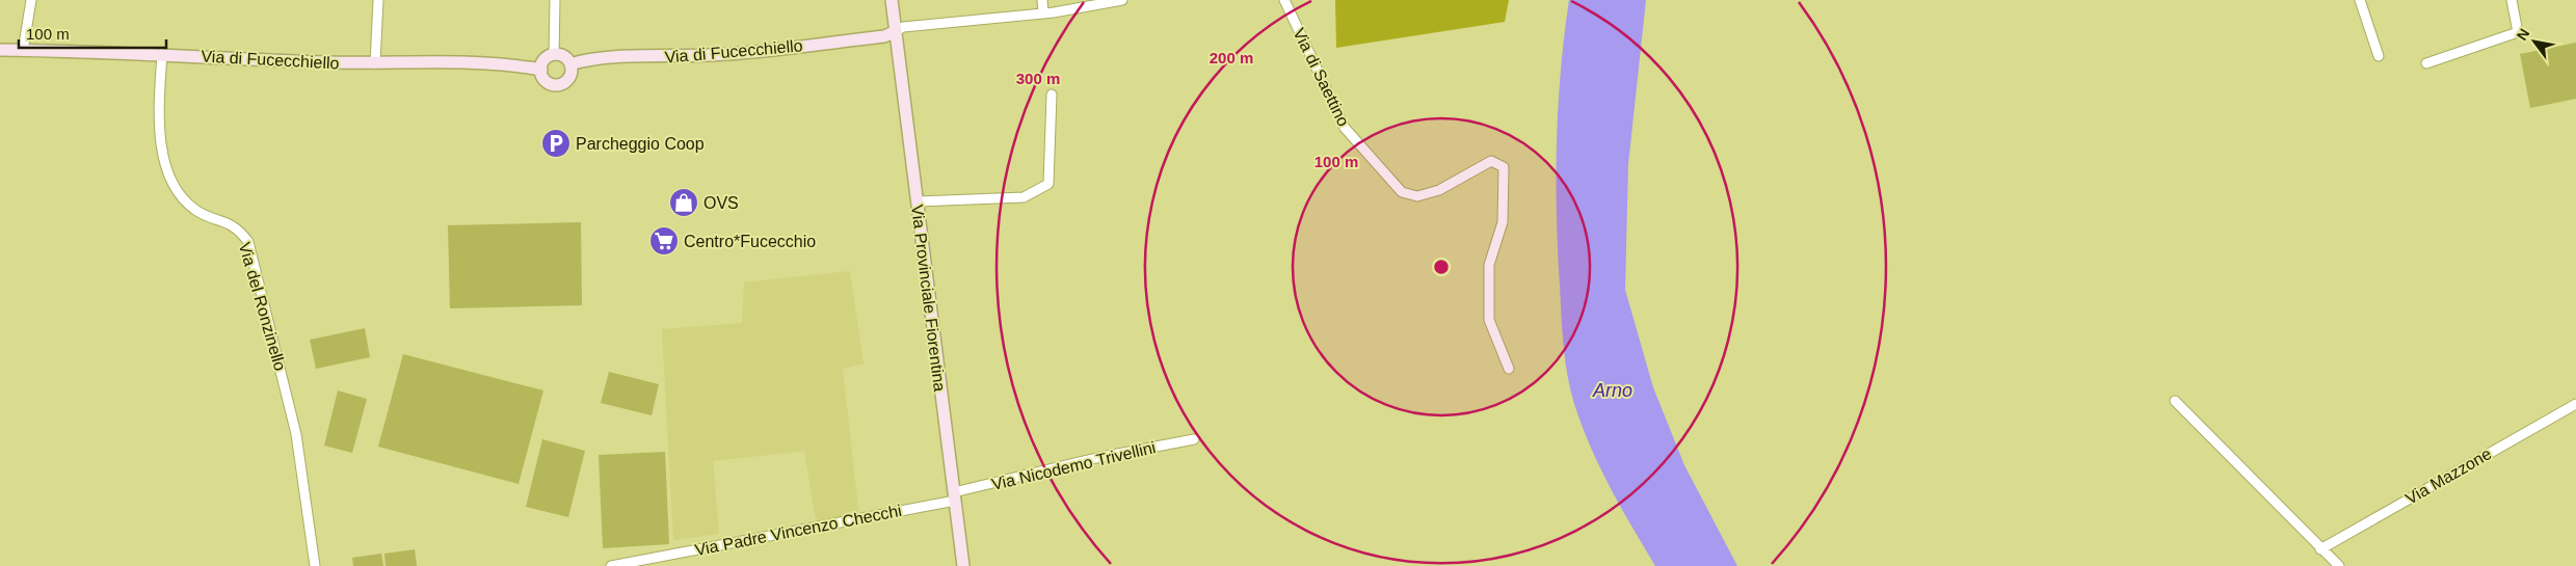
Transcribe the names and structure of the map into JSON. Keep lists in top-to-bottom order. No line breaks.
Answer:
{"streets":{"main road":["Via di Fucecchiello","Via Provinciale Fiorentina"],"street":["Via di Saettino","Via del Ronzinello","Via Nicodemo Trivellini","Via Mazzone","Via Padre Vincenzo Checchi"]},"crossings":[["Via di Fucecchiello","Via Provinciale Fiorentina"],["Via di Fucecchiello","Via del Ronzinello"],["Via Provinciale Fiorentina","Via Nicodemo Trivellini"],["Via Provinciale Fiorentina","Via Padre Vincenzo Checchi"],["Via Nicodemo Trivellini","Via Padre Vincenzo Checchi"]],"water":["Arno"],"places":{"parking":["Parcheggio Coop"],"shop":["OVS"],"supermarket":["Centro*Fucecchio"]},"scale_bar":"100 m","north":"top left","rings":["200 m","300 m","100 m"]}
